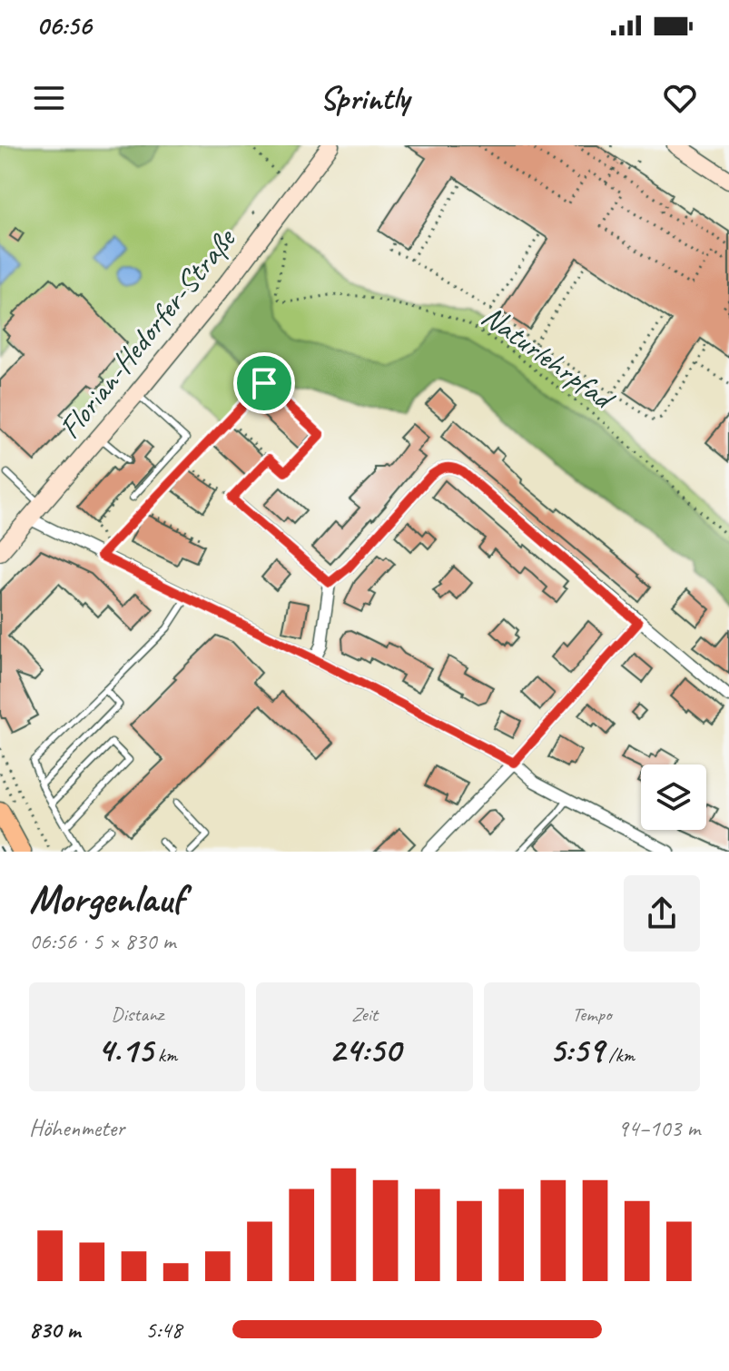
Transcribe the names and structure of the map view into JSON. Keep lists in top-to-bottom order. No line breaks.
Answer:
{"streets":{"main road":["Florian-Hedorfer-Straße"],"path":["Naturlehrpfad"]},"page":{"status":"06:56","header":"Sprintly","heading":["Morgenlauf","06:56 · 5 × 830 m"],"stats":[["Distanz","4.15 km"],["Zeit","24:50"],["Tempo","5:59 /km"]],"chart":["Höhenmeter","94–103 m"],"list":[{"name":"830 m","note":"5:48"}]}}
